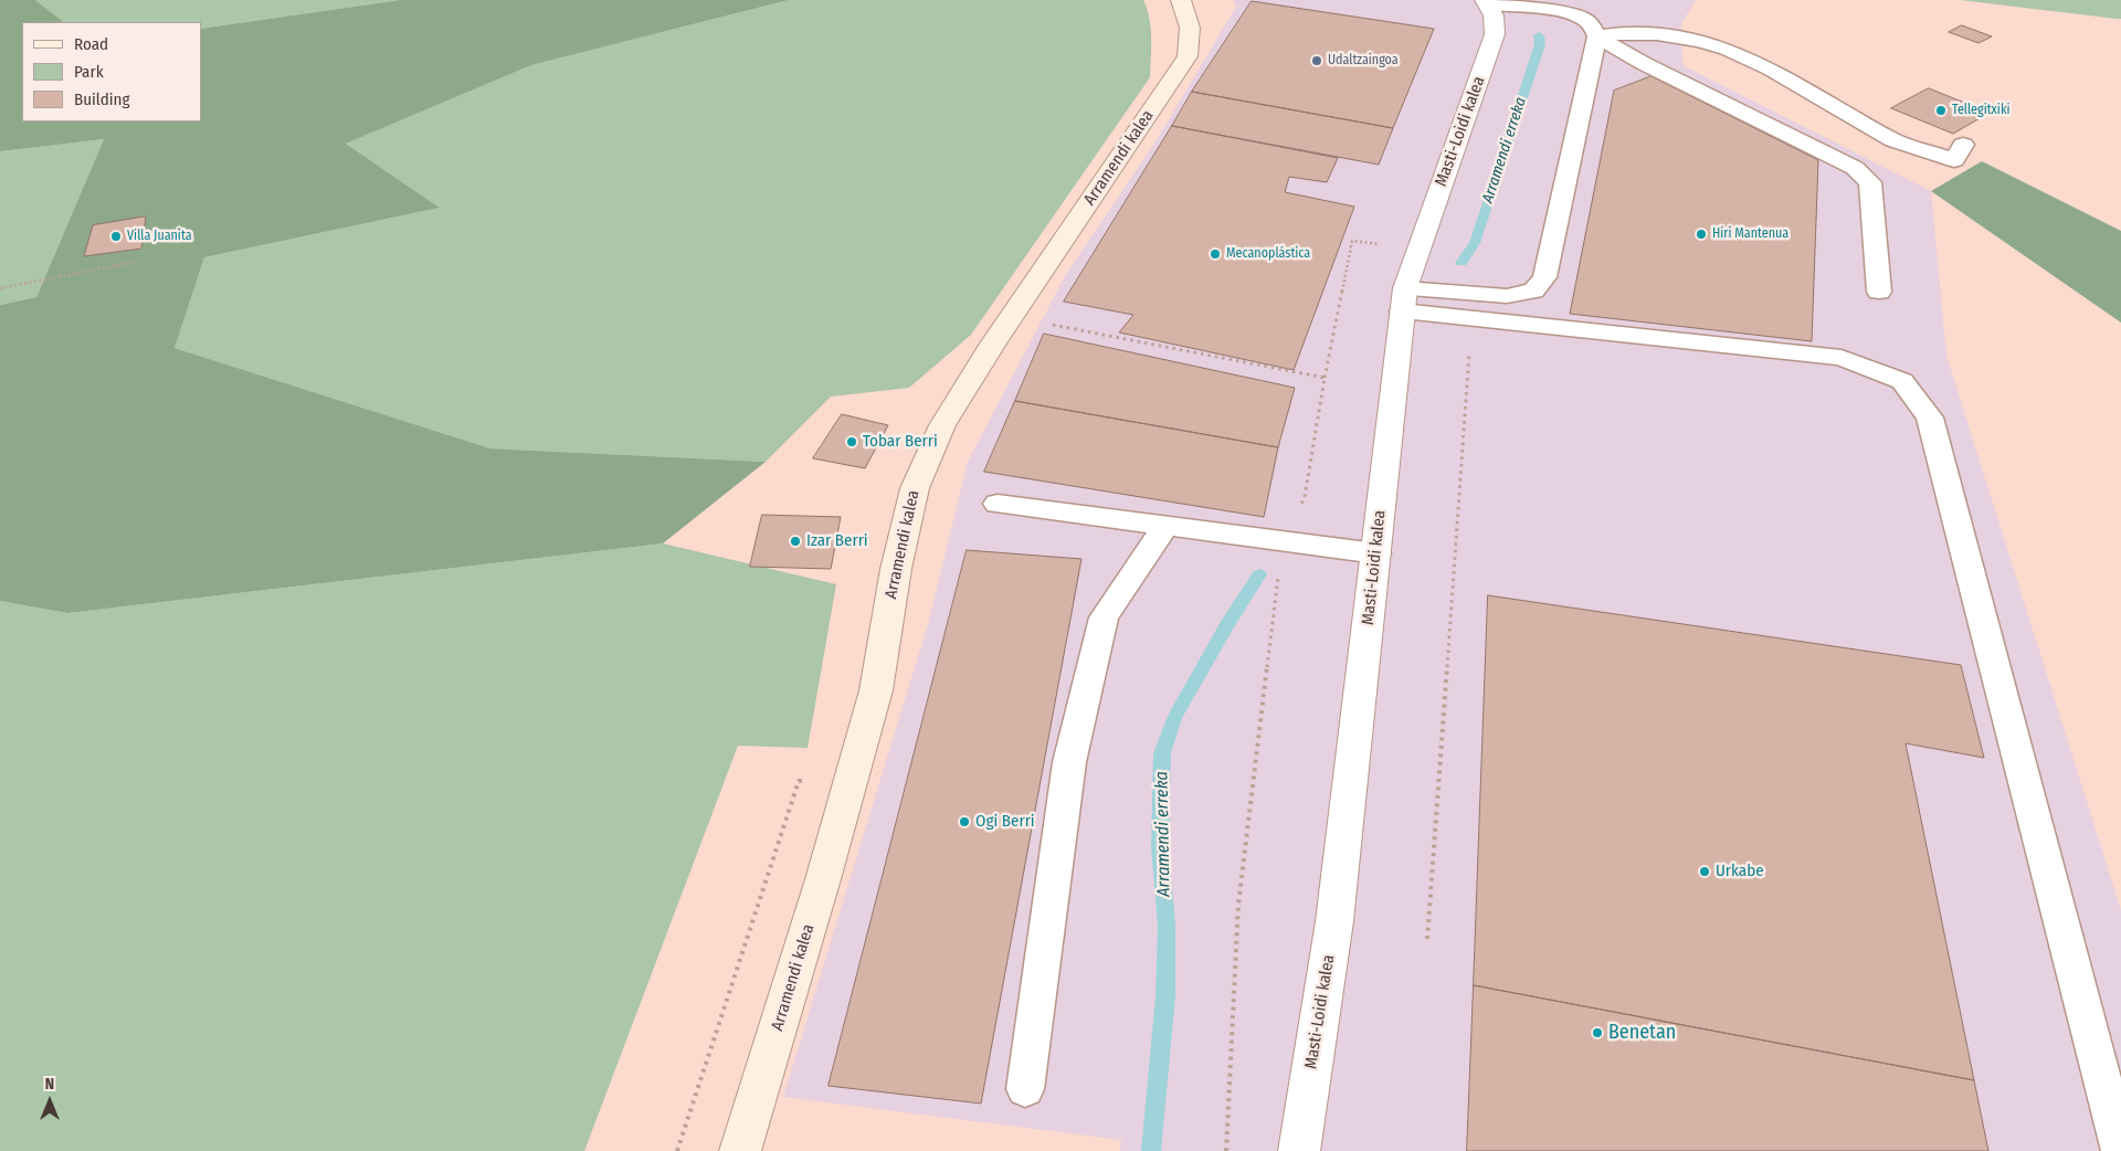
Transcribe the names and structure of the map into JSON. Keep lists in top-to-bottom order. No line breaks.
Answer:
{"streets":{"street":["Masti-Loidi kalea","Arramendi kalea"]},"water":["Arramendi erreka"],"places":["Udaltzaingoa","Tellegitxiki","Hiri Mantenua","Villa Juanita","Mecanoplástica","Tobar Berri","Izar Berri","Ogi Berri","Urkabe","Benetan"],"legend":["Road","Park","Building"],"north":"top"}
